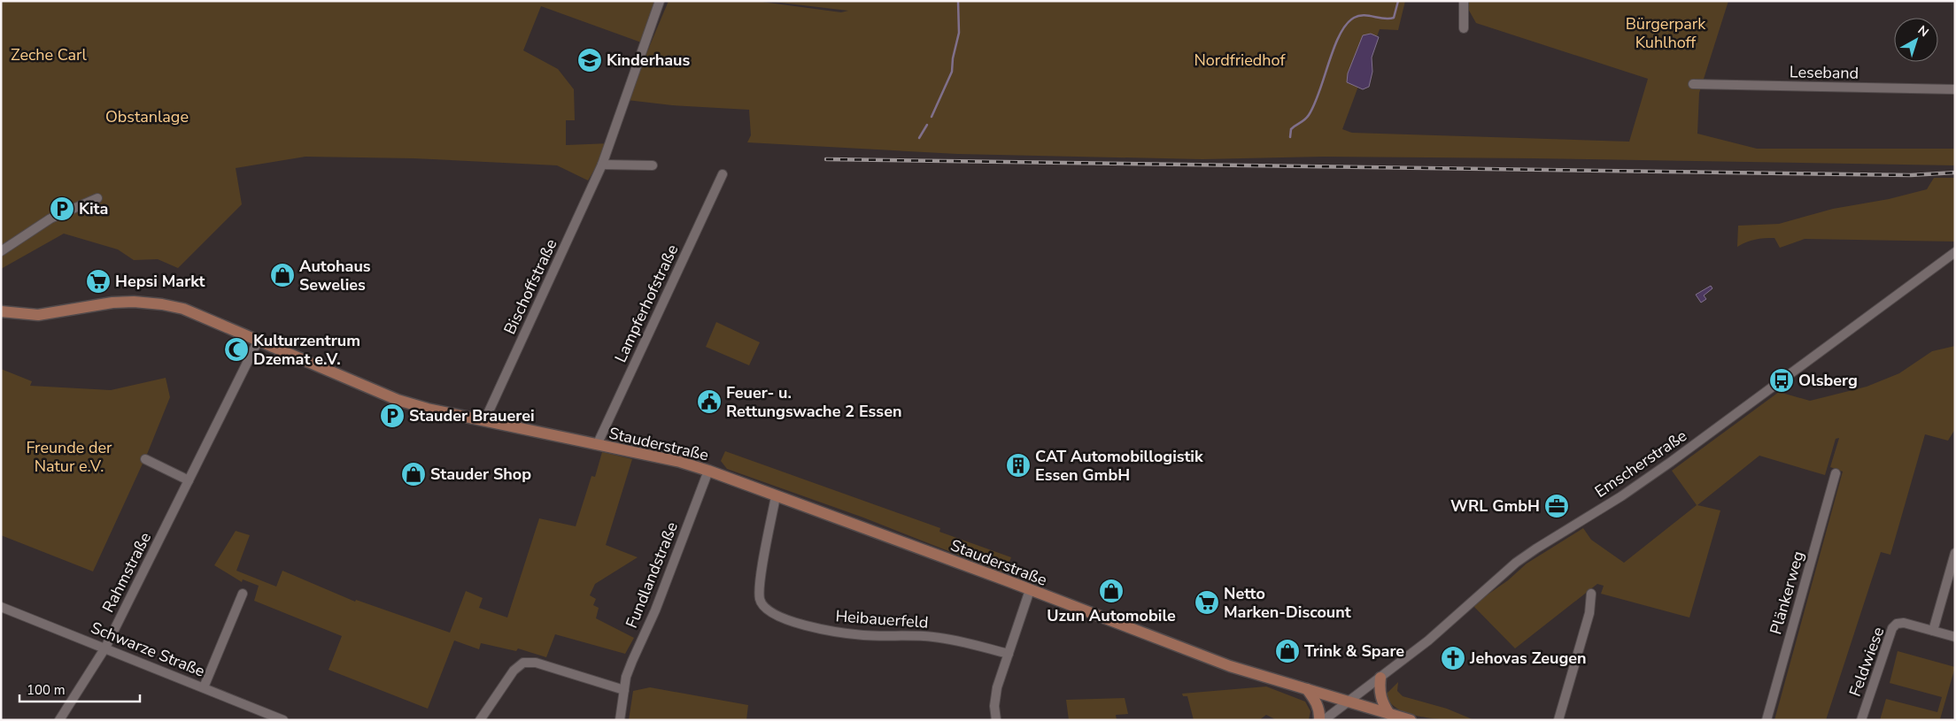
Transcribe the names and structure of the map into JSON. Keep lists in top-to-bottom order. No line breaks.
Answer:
{"streets":{"main road":["Stauderstraße"],"street":["Leseband","Bischoffstraße","Lampferhofstraße","Emscherstraße","Rahmstraße","Fundlandstraße","Plänkerweg","Heibauerfeld","Schwarze Straße","Feldwiese"]},"crossings":[["Bischoffstraße","Stauderstraße"],["Lampferhofstraße","Stauderstraße"],["Stauderstraße","Emscherstraße"],["Stauderstraße","Rahmstraße"],["Stauderstraße","Fundlandstraße"],["Stauderstraße","Heibauerfeld"],["Rahmstraße","Schwarze Straße"]],"parks":["Bürgerpark Kuhlhoff","Zeche Carl","Nordfriedhof","Obstanlage","Freunde der Natur e.V."],"places":{"school or university":["Kinderhaus"],"parking":["Kita","Stauder Brauerei"],"shop":["Autohaus Sewelies","Stauder Shop","Uzun Automobile","Trink & Spare"],"supermarket":["Hepsi Markt","Netto Marken-Discount"],"mosque":["Kulturzentrum Dzemat e.V."],"bus stop":["Olsberg"],"public building":["Feuer- u. Rettungswache 2 Essen"],"building":["CAT Automobillogistik Essen GmbH"],"office":["WRL GmbH"],"church":["Jehovas Zeugen"]},"scale_bar":"100 m","north":"top right"}
